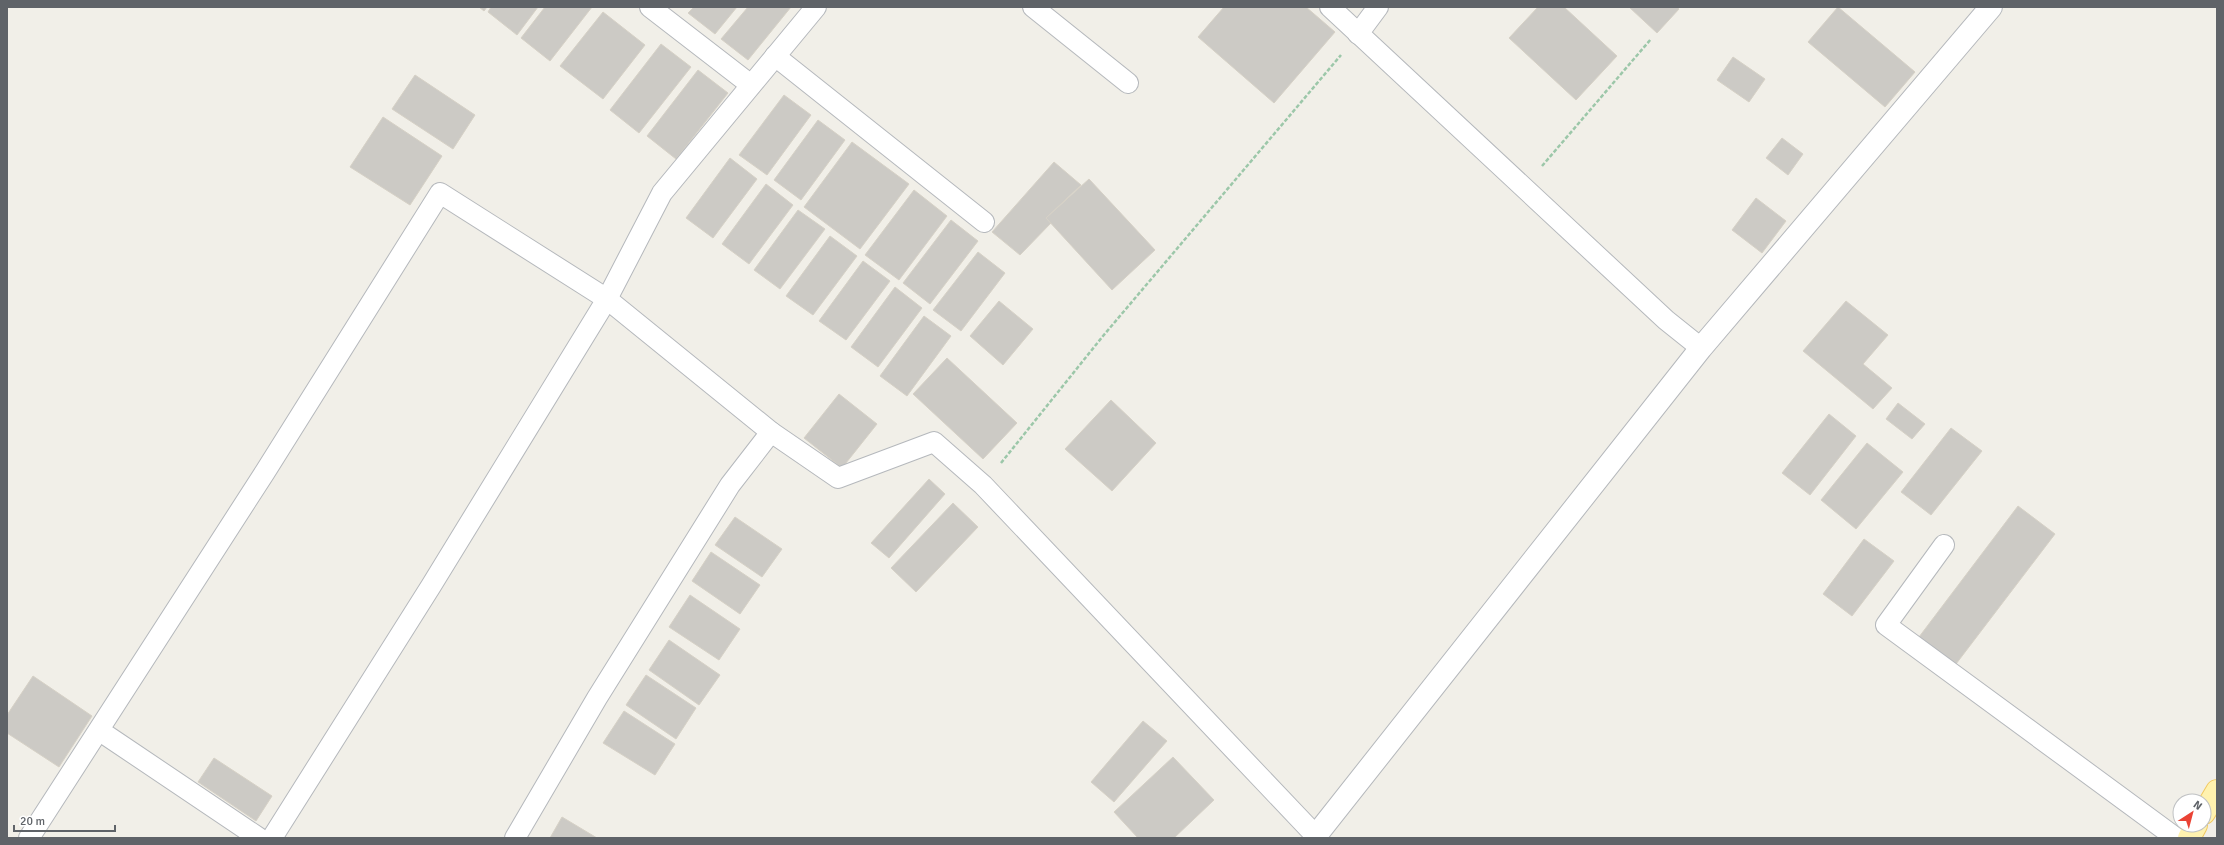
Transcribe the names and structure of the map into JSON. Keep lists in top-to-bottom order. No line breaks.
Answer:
{"scale_bar":"20 m","north":"top right"}
